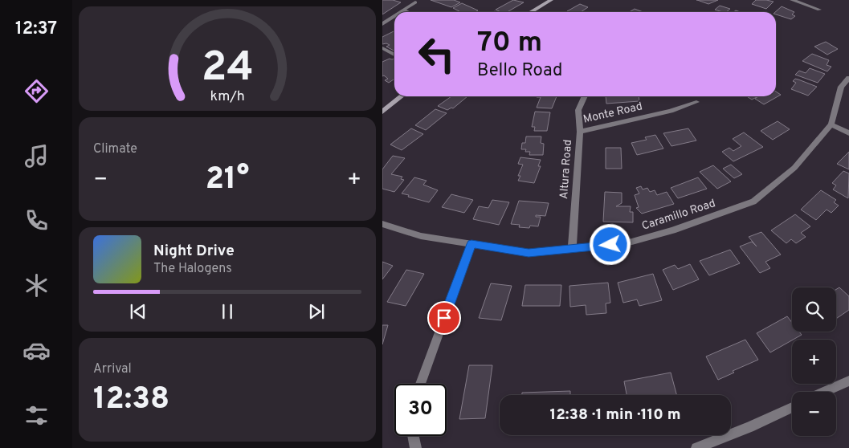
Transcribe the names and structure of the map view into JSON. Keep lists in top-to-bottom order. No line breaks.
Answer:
{"streets":{"street":["Monte Road","Altura Road","Caramillo Road"]},"crossings":[["Monte Road","Altura Road"],["Altura Road","Caramillo Road"]],"page":{"tabs":"12:37","turn":["70 m","Bello Road"],"tile":["Climate",["Arrival","12:38"]],"heat":["−","21°","+"],"song":["Night Drive","The Halogens"],"map_buttons":["+","−"],"limit":"30","trip":"12:38 · 1 min · 110 m","gauge":["24","km/h"]}}
